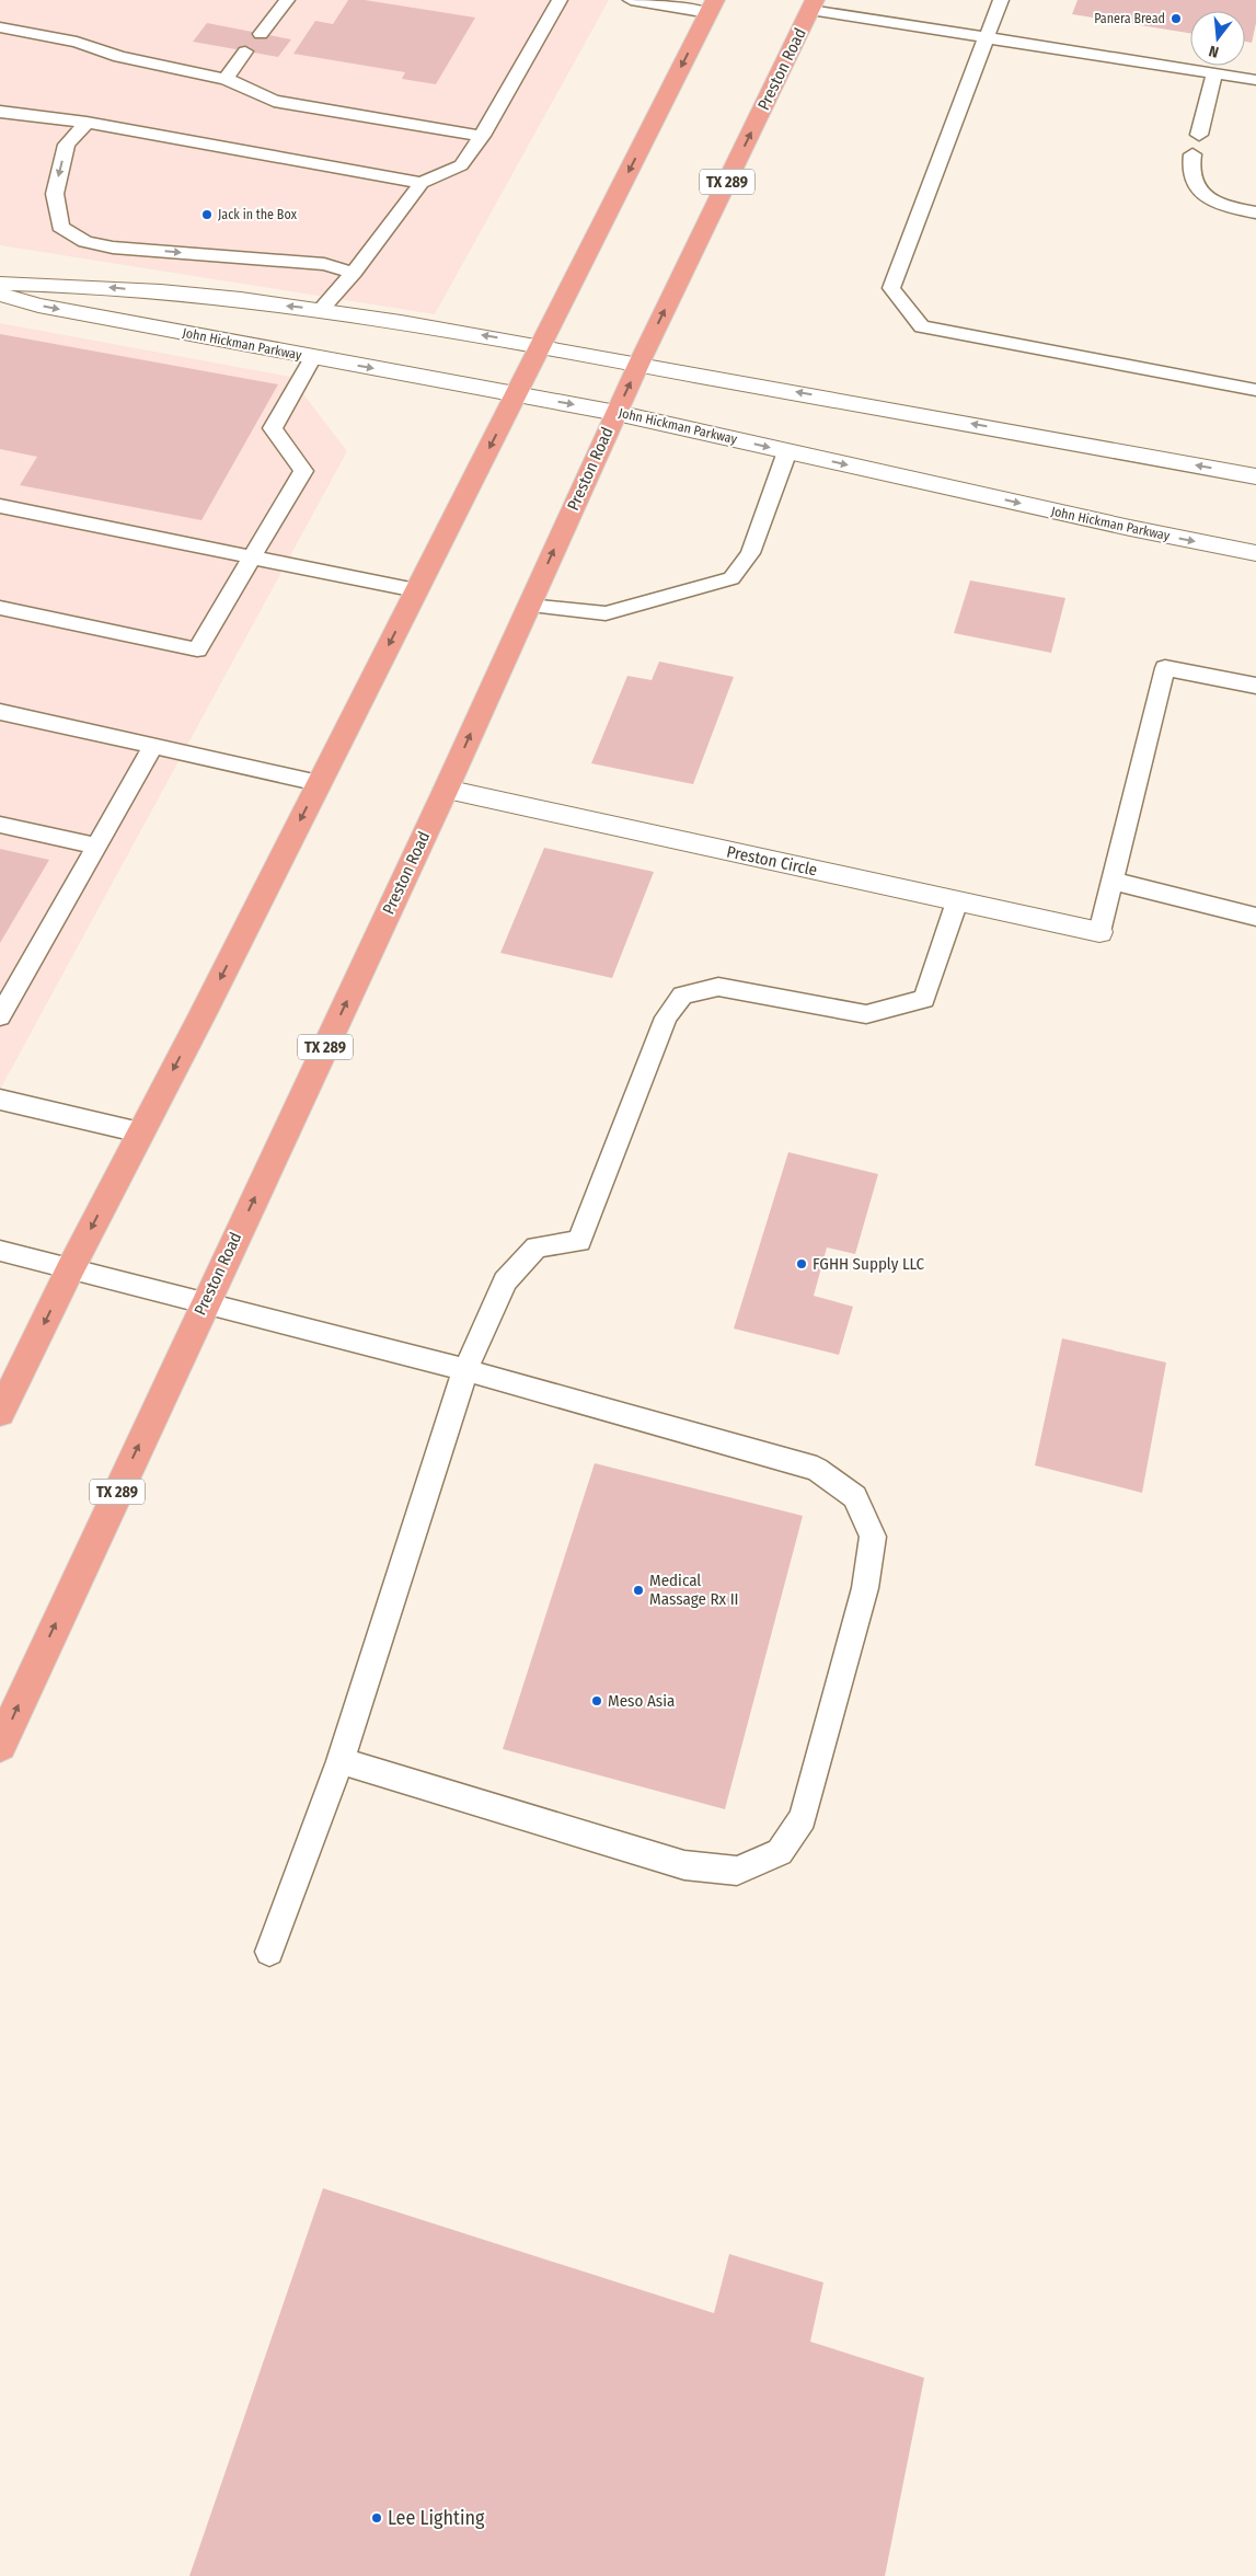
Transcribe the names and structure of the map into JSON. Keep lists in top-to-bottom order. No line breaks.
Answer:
{"streets":{"main road":["Preston Road","TX 289"],"street":["John Hickman Parkway","Preston Circle"]},"crossings":[["Preston Road","John Hickman Parkway"],["Preston Road","Preston Circle"]],"places":["Panera Bread","Jack in the Box","FGHH Supply LLC","Medical Massage Rx II","Meso Asia","Lee Lighting"],"north":"bottom"}
